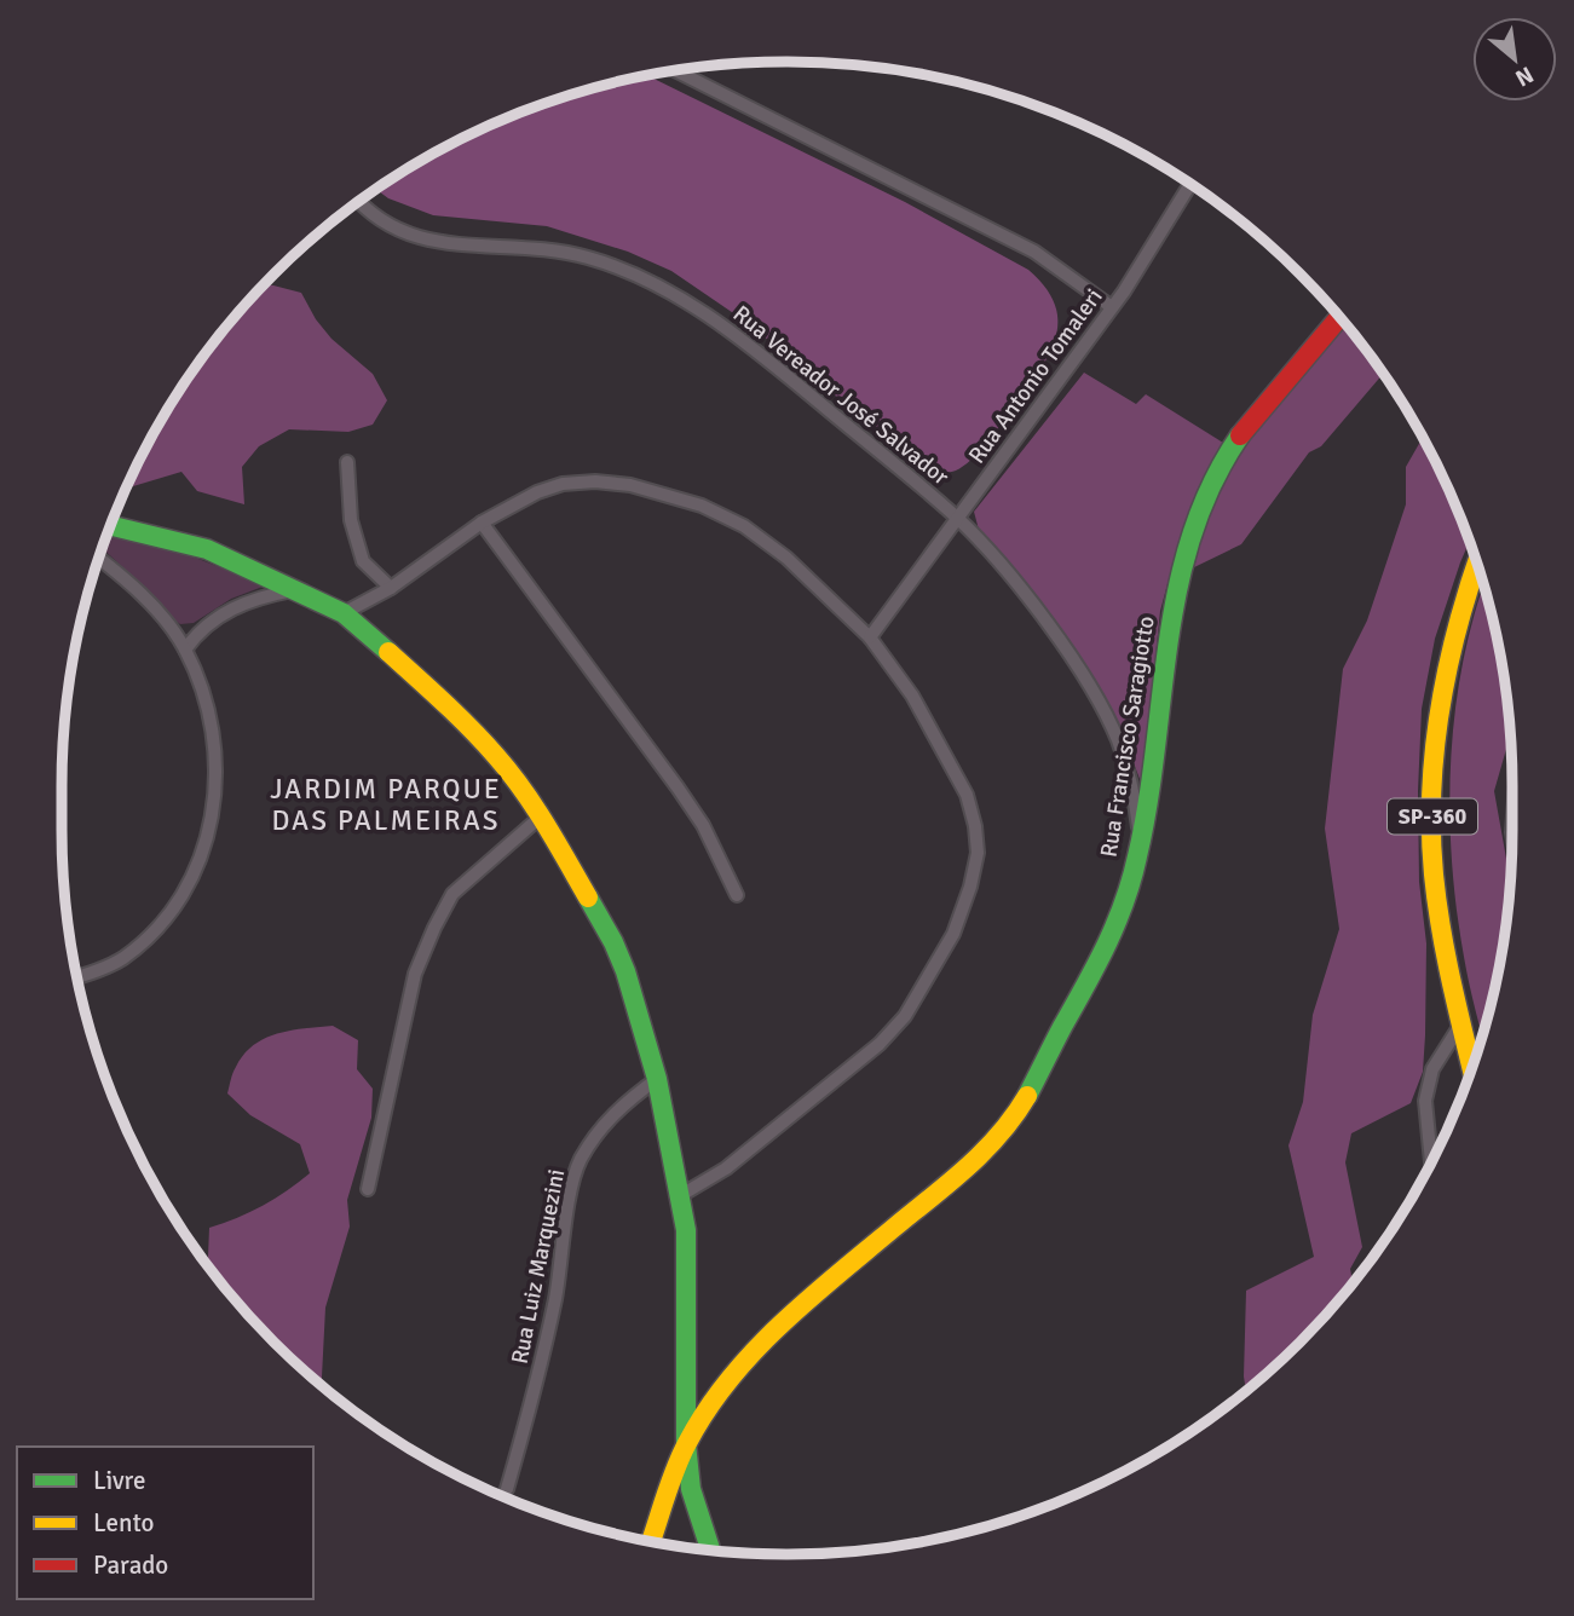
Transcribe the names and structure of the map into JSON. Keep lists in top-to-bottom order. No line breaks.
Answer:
{"streets":{"street":["Rua Antonio Tomaleri","Rua Vereador José Salvador","Rua Francisco Saragiotto","SP-360","Rua Luiz Marquezini"]},"crossings":[["Rua Antonio Tomaleri","Rua Vereador José Salvador"],["Rua Vereador José Salvador","Rua Francisco Saragiotto"]],"districts":["JARDIM PARQUE DAS PALMEIRAS"],"legend":["Livre","Lento","Parado"],"north":"bottom right"}
